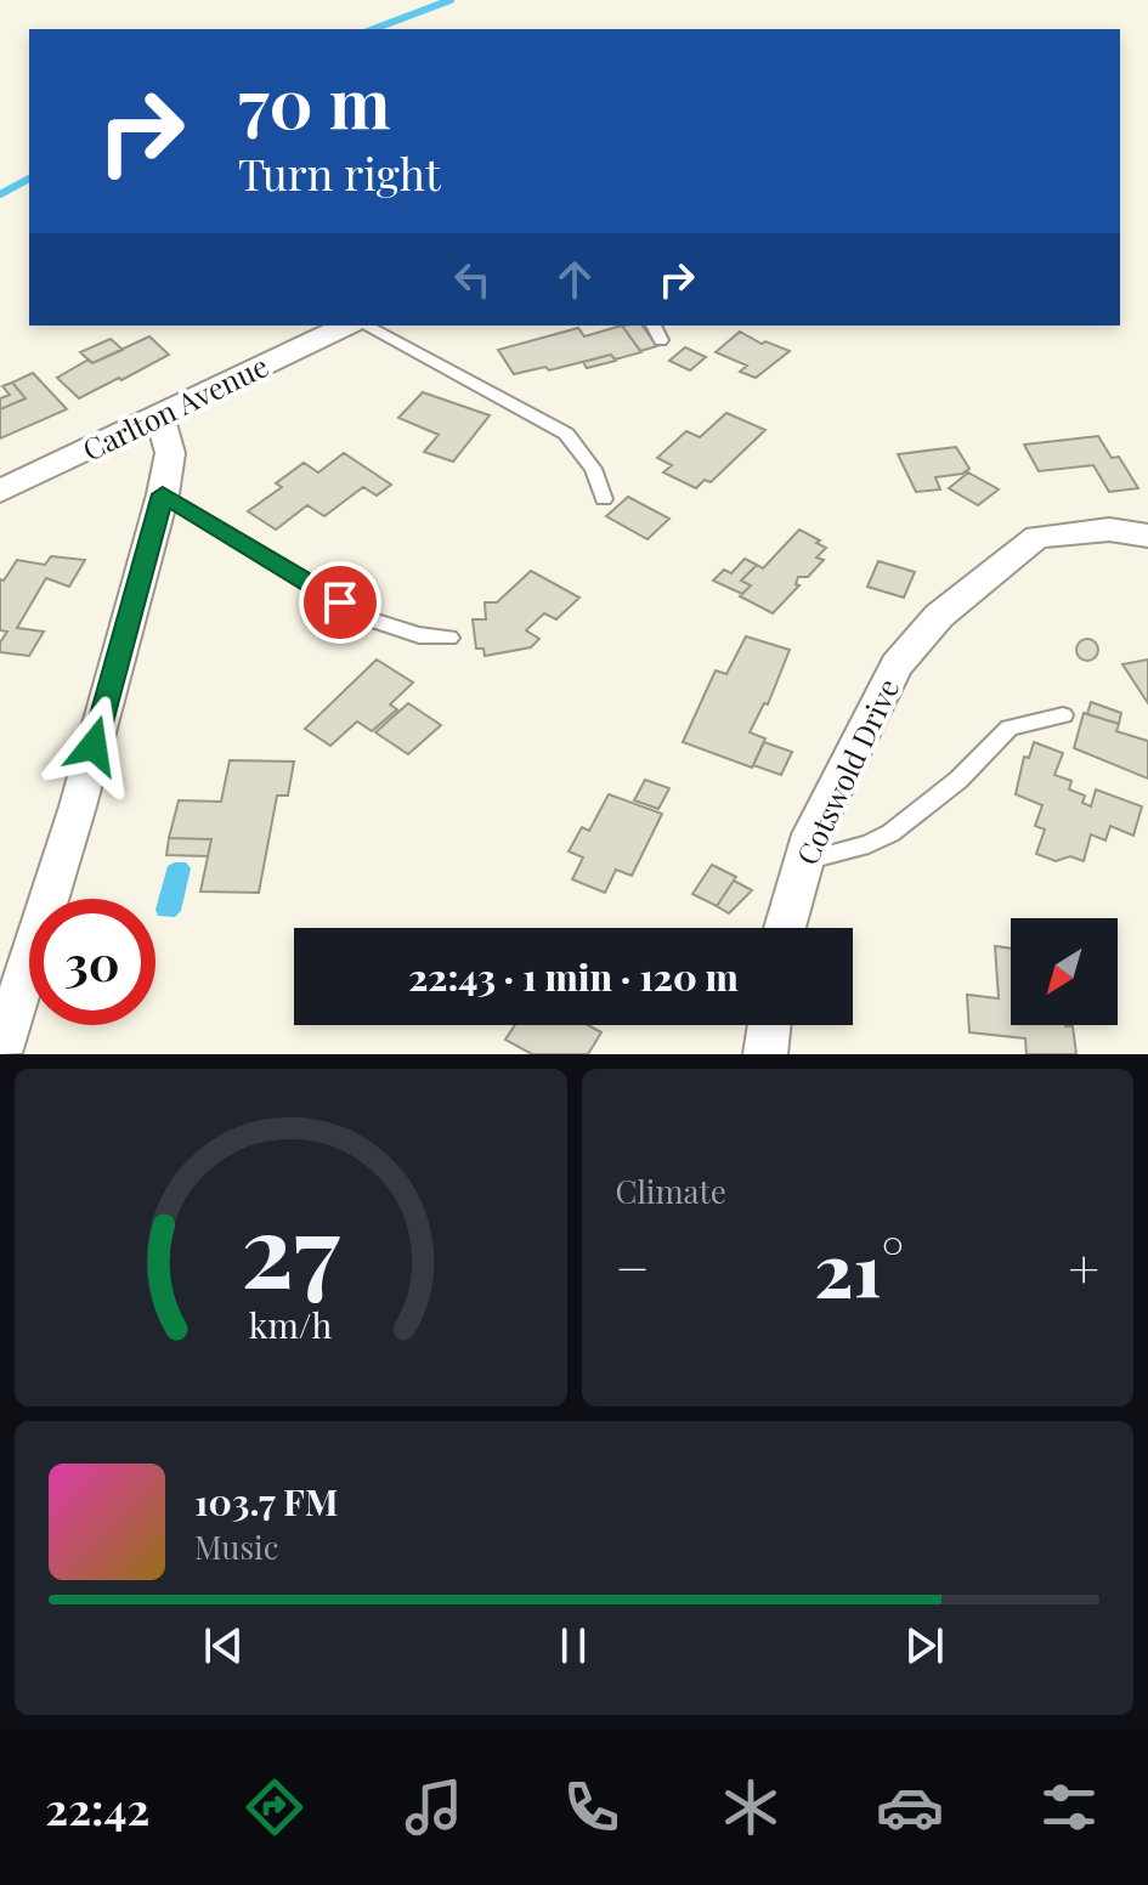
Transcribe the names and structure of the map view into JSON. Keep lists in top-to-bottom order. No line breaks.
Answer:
{"streets":{"street":["Carlton Avenue","Cotswold Drive"]},"north":"bottom left","page":{"turn":["70 m","Turn right"],"limit":"30","trip":"22:43 · 1 min · 120 m","tile":"Climate","heat":["−","21°","+"],"song":["103.7 FM","Music"],"tabs":"22:42","gauge":["27","km/h"]}}
